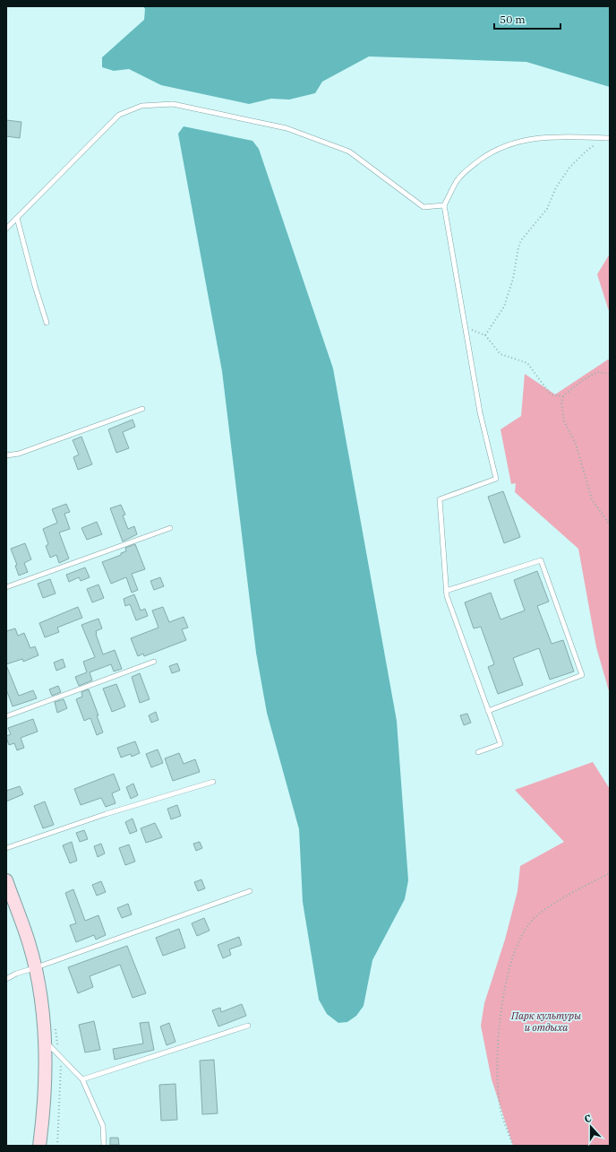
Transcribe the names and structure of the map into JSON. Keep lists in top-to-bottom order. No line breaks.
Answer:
{"parks":["Парк культуры и отдыха"],"scale_bar":"50 m","north":"top"}
